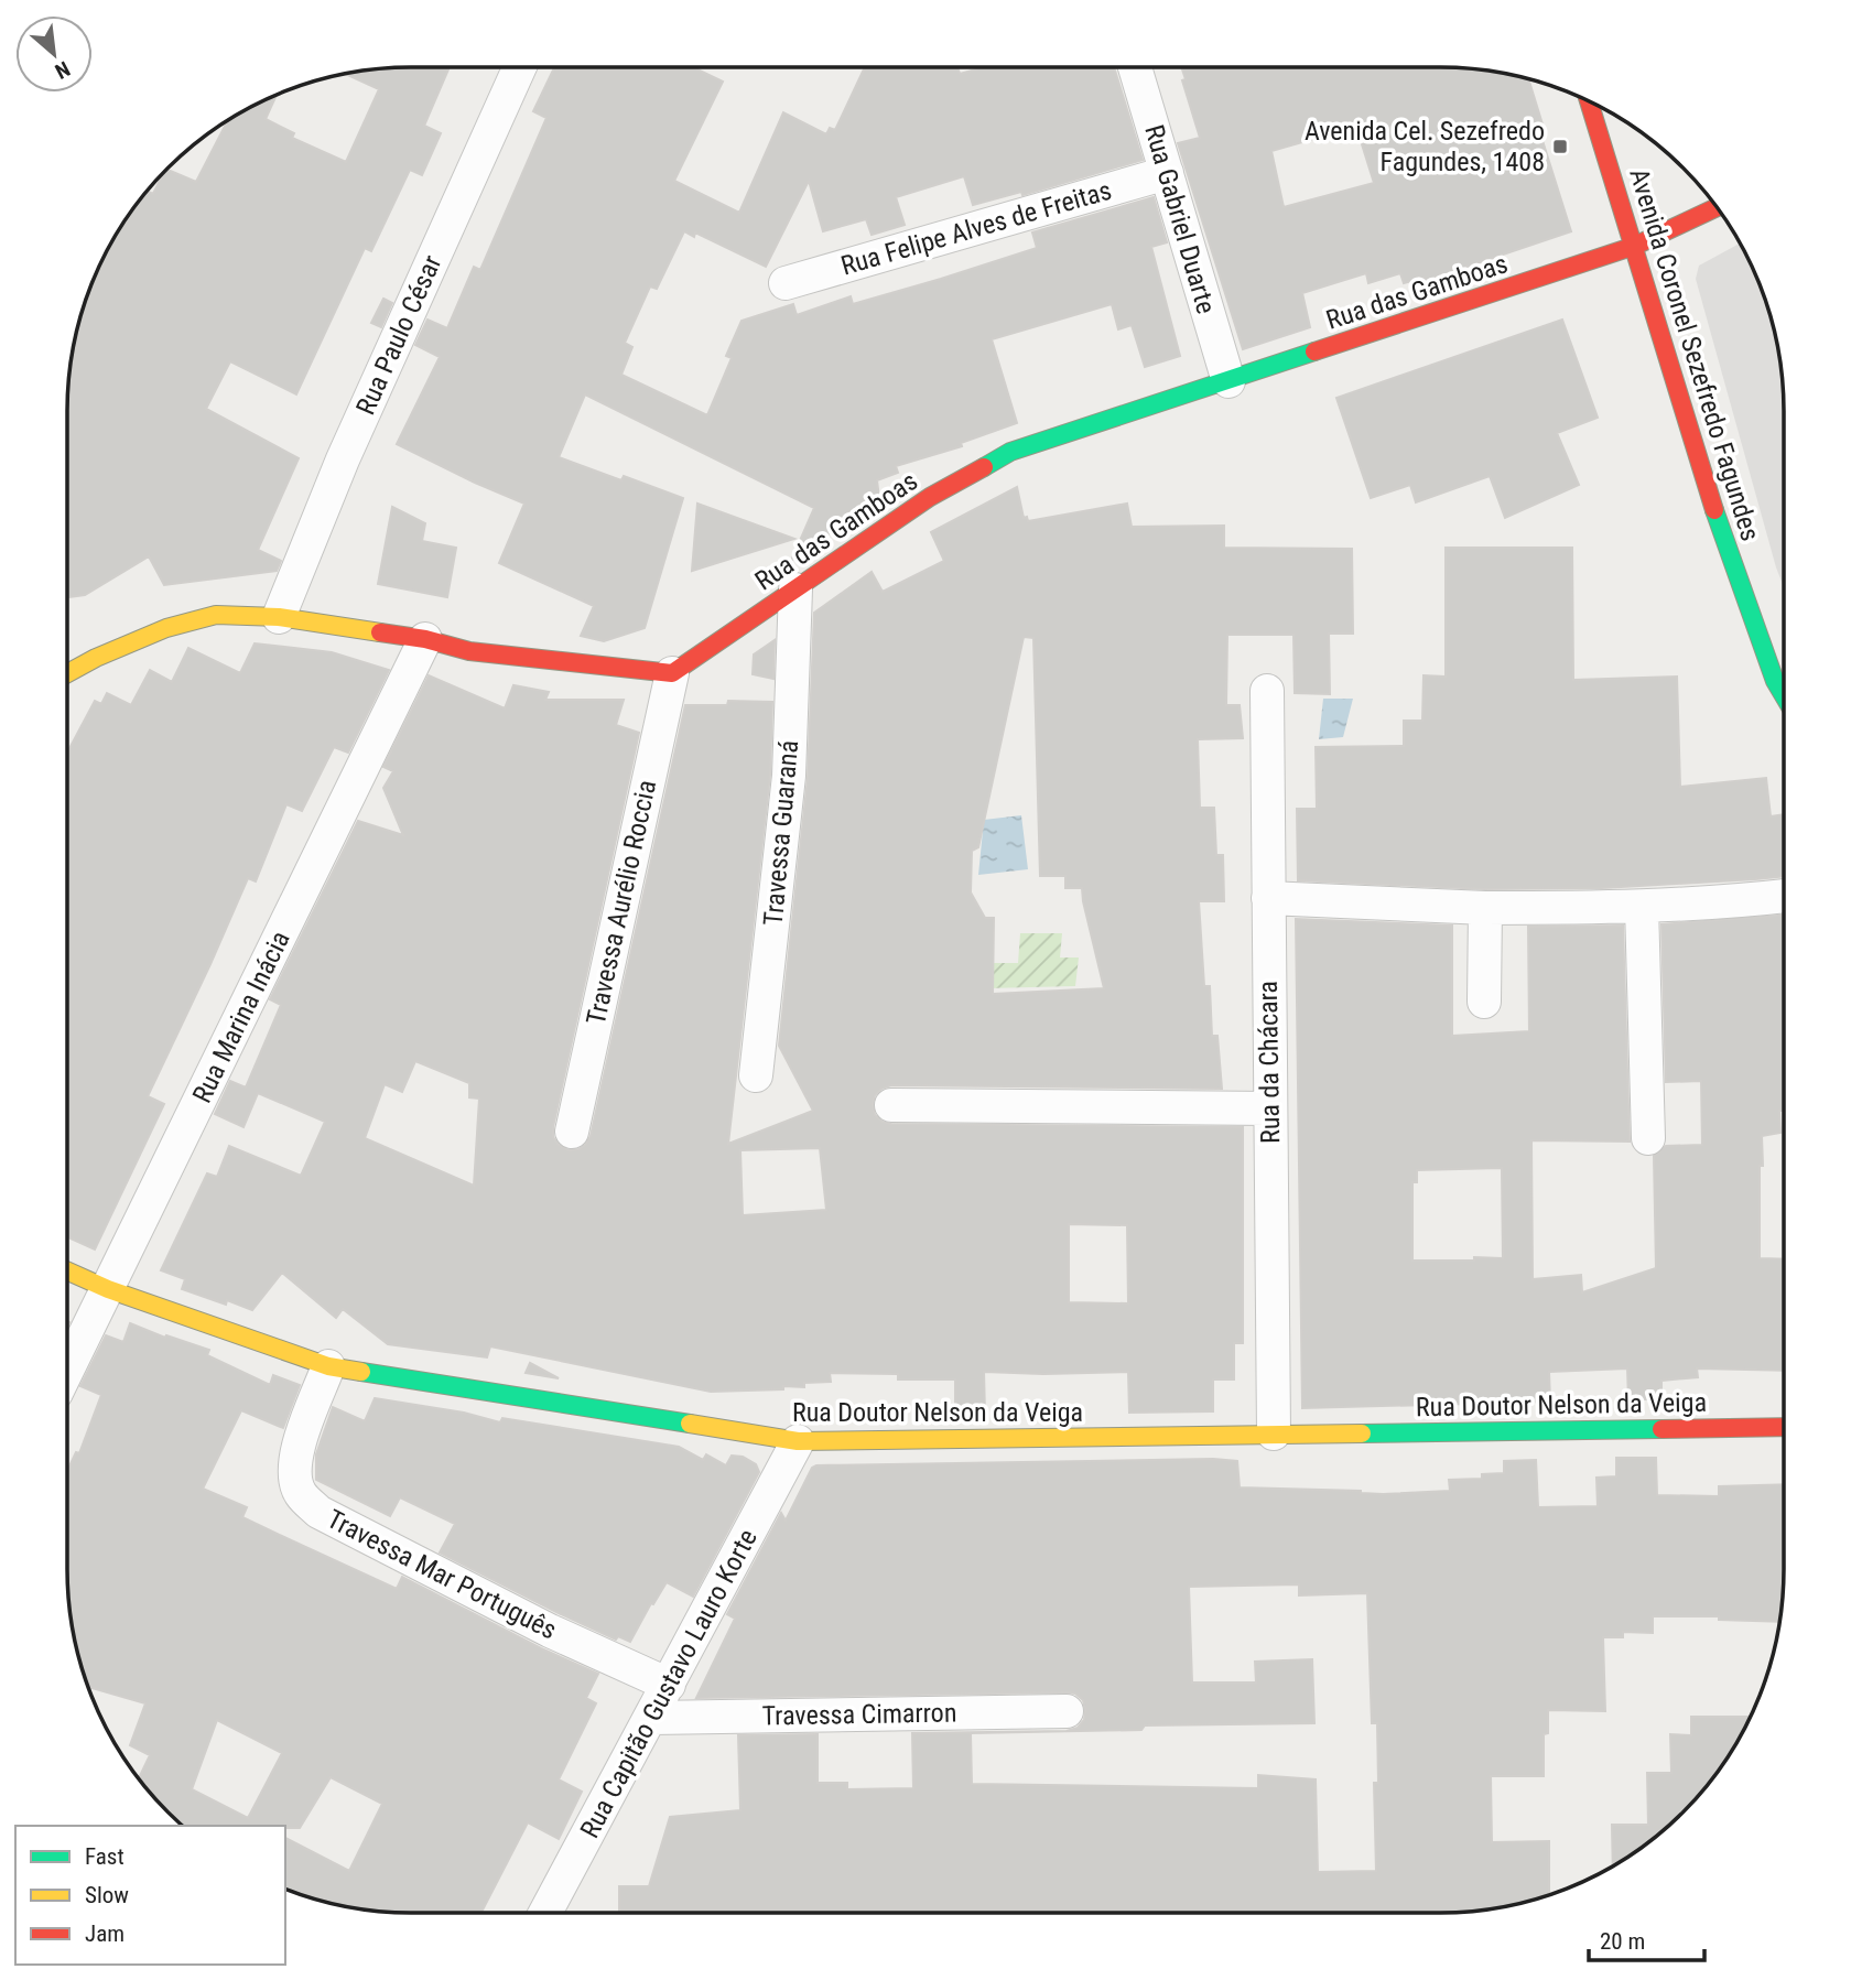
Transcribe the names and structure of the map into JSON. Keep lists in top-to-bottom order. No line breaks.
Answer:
{"streets":{"street":["Rua Gabriel Duarte","Rua Felipe Alves de Freitas","Rua das Gamboas","Rua Paulo César","Avenida Coronel Sezefredo Fagundes","Travessa Guaraná","Travessa Aurélio Roccia","Rua Marina Inácia","Rua da Chácara","Rua Doutor Nelson da Veiga","Travessa Mar Português","Rua Capitão Gustavo Lauro Korte","Travessa Cimarron"]},"crossings":[["Rua Gabriel Duarte","Rua Felipe Alves de Freitas"],["Rua Gabriel Duarte","Rua das Gamboas"],["Rua das Gamboas","Avenida Coronel Sezefredo Fagundes"],["Rua das Gamboas","Travessa Guaraná"],["Rua das Gamboas","Travessa Aurélio Roccia"],["Rua Marina Inácia","Rua Doutor Nelson da Veiga"],["Rua da Chácara","Rua Doutor Nelson da Veiga"],["Rua Doutor Nelson da Veiga","Travessa Mar Português"],["Rua Doutor Nelson da Veiga","Rua Capitão Gustavo Lauro Korte"],["Travessa Mar Português","Rua Capitão Gustavo Lauro Korte"],["Rua Capitão Gustavo Lauro Korte","Travessa Cimarron"]],"places":{"transit":["Avenida Cel. Sezefredo Fagundes, 1408"]},"legend":["Fast","Slow","Jam"],"scale_bar":"20 m","north":"bottom right"}
